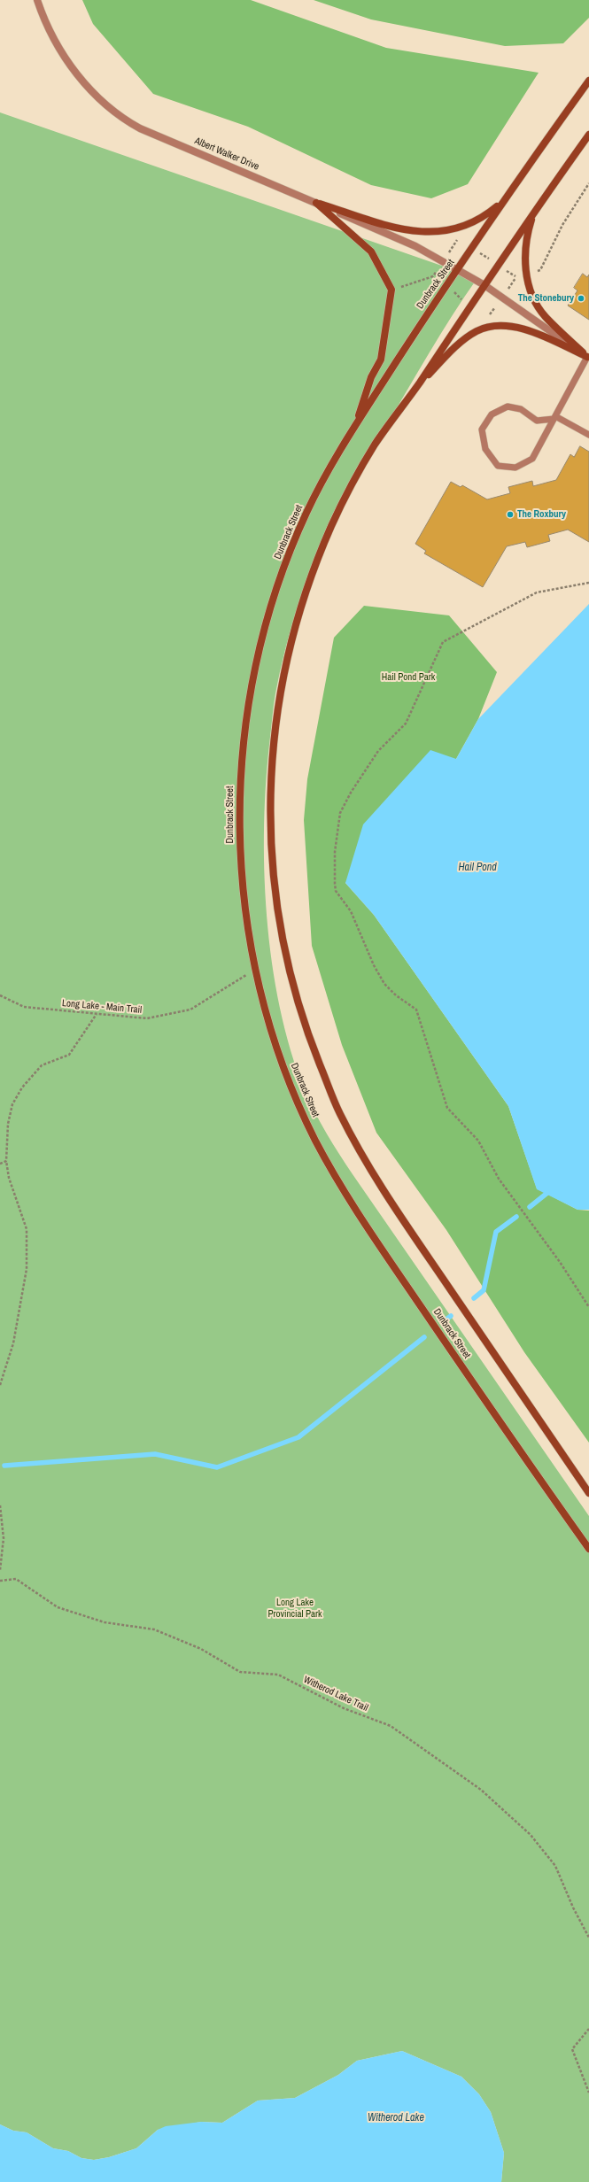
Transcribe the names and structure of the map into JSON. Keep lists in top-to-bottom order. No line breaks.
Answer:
{"streets":{"main road":["Dunbrack Street"],"street":["Albert Walker Drive"],"path":["Long Lake - Main Trail","Witherod Lake Trail"]},"crossings":[["Albert Walker Drive","Dunbrack Street"],["Dunbrack Street","Long Lake - Main Trail"]],"water":["Hail Pond","Witherod Lake"],"parks":["Hail Pond Park","Long Lake Provincial Park"],"places":["The Stonebury","The Roxbury"]}
